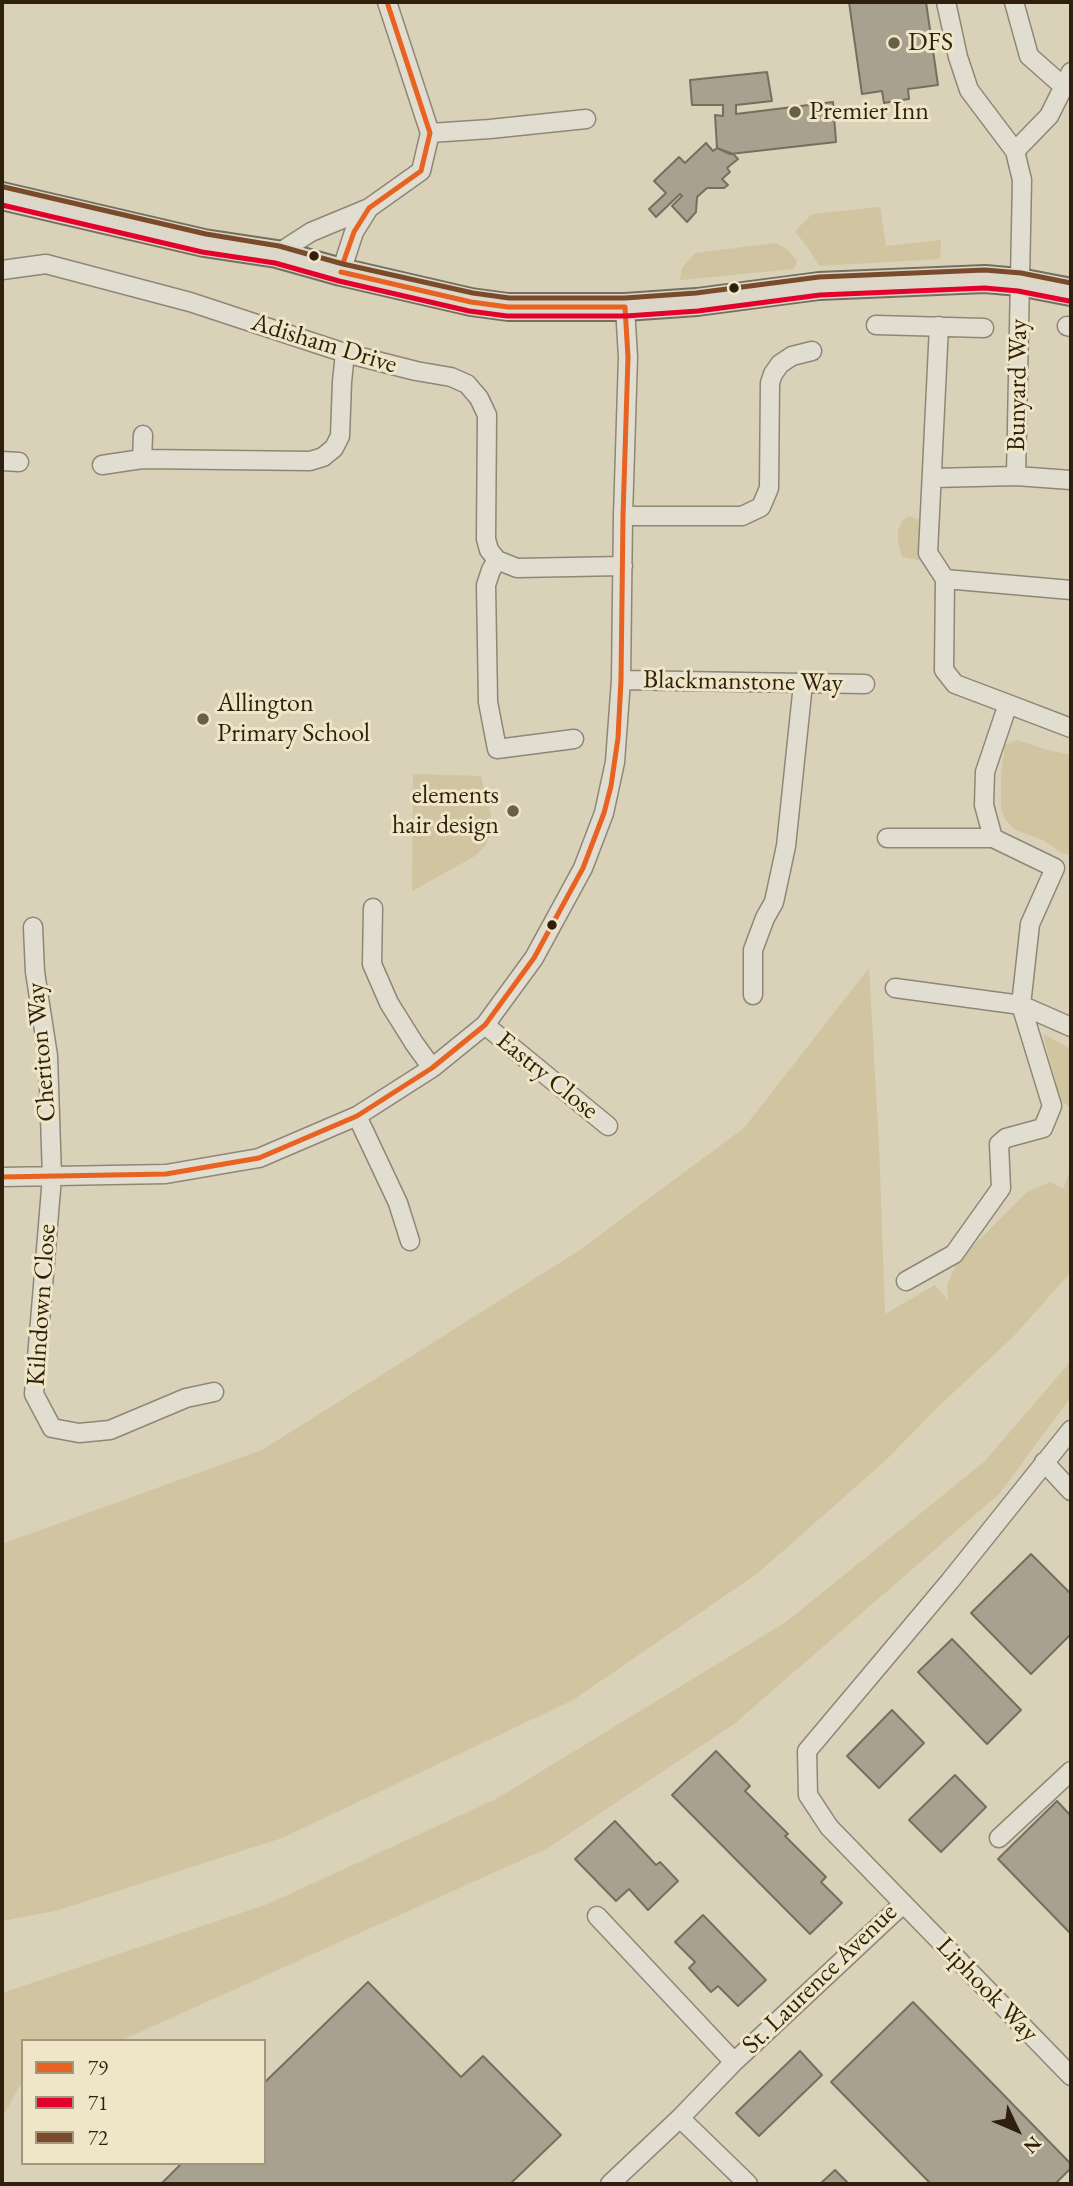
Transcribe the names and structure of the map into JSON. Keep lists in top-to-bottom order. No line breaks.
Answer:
{"streets":{"street":["Adisham Drive","Bunyard Way","Blackmanstone Way","Cheriton Way","Eastry Close","Kilndown Close","St. Laurence Avenue","Liphook Way"]},"crossings":[["Cheriton Way","Kilndown Close"],["St. Laurence Avenue","Liphook Way"]],"places":["DFS","Premier Inn","Allington Primary School","elements hair design"],"lines":["transit line 79","transit line 72","transit line 71"],"legend":["79","71","72"],"north":"bottom right"}
